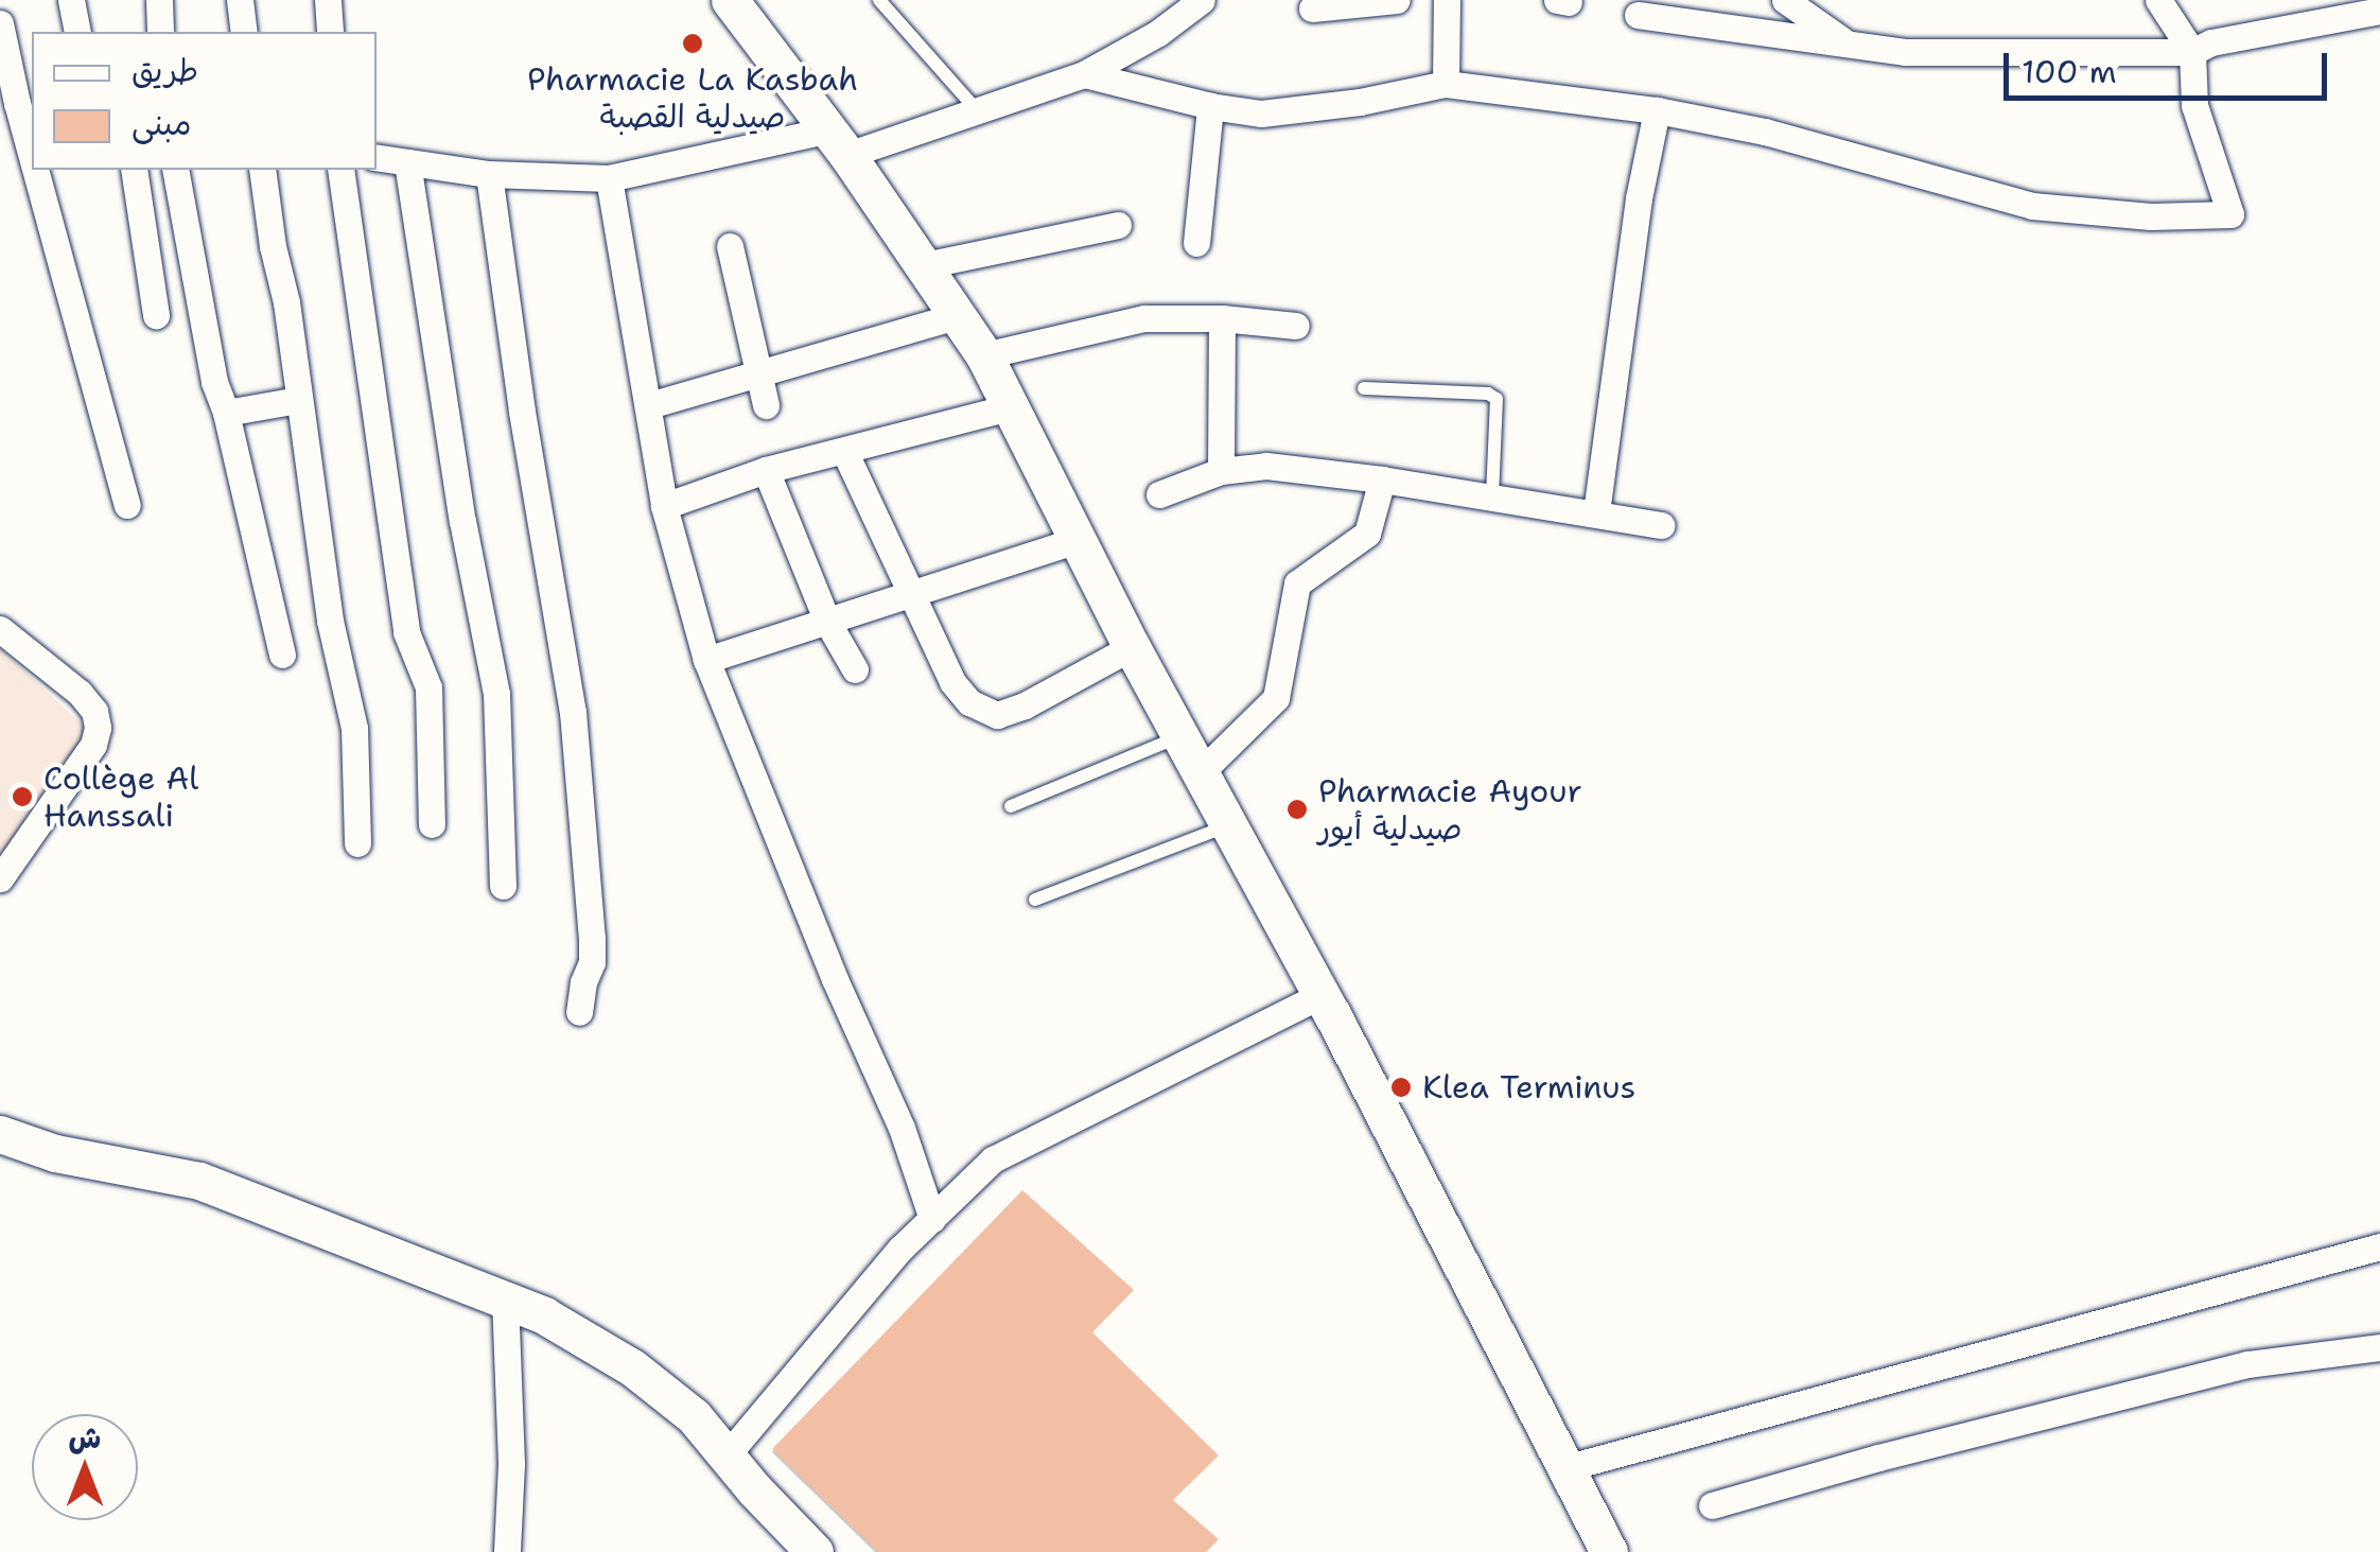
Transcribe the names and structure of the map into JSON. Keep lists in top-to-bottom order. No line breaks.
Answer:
{"places":["Pharmacie La Kasbah صيدلية القصبة","Collège Al Hanssali","Pharmacie Ayour صيدلية أيور","Klea Terminus"],"legend":["طريق","مبنى"],"scale_bar":"100 m","north":"top"}
